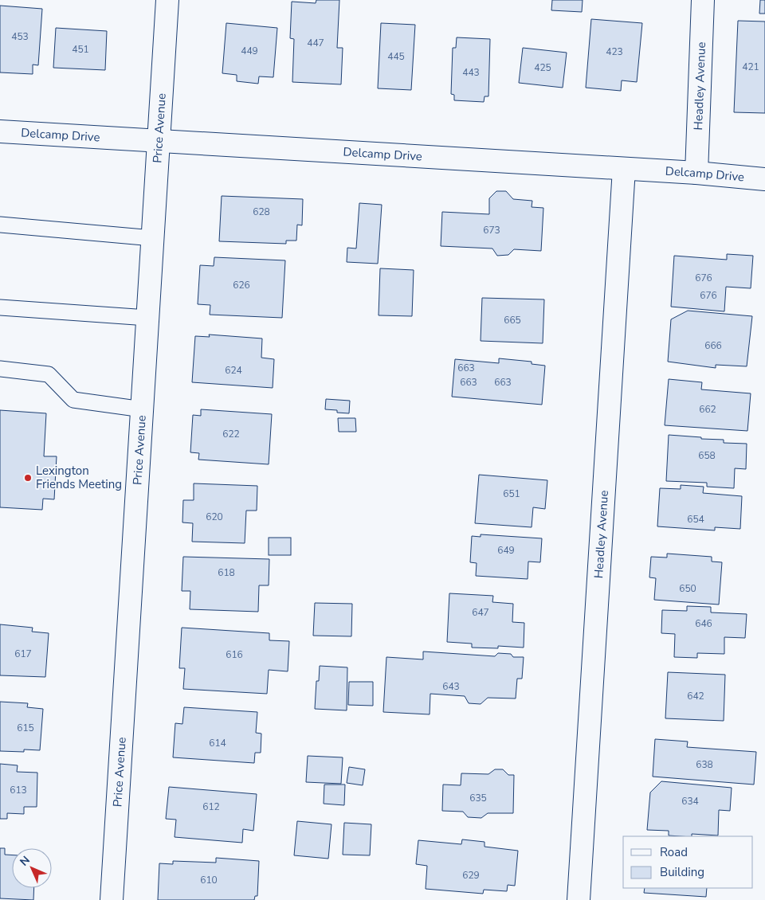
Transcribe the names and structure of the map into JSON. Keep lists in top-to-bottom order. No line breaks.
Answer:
{"streets":{"street":["Headley Avenue","Price Avenue","Delcamp Drive"]},"crossings":[["Headley Avenue","Delcamp Drive"],["Price Avenue","Delcamp Drive"]],"places":["Lexington Friends Meeting"],"house_numbers":["453","447","451","449","423","445","421","425","443","628","673","676","626","676","665","666","663","624","663","663","662","622","658","651","620","654","649","618","650","647","646","617","616","643","642","615","614","638","613","635","634","612","629","610"],"legend":["Road","Building"],"north":"top left"}
